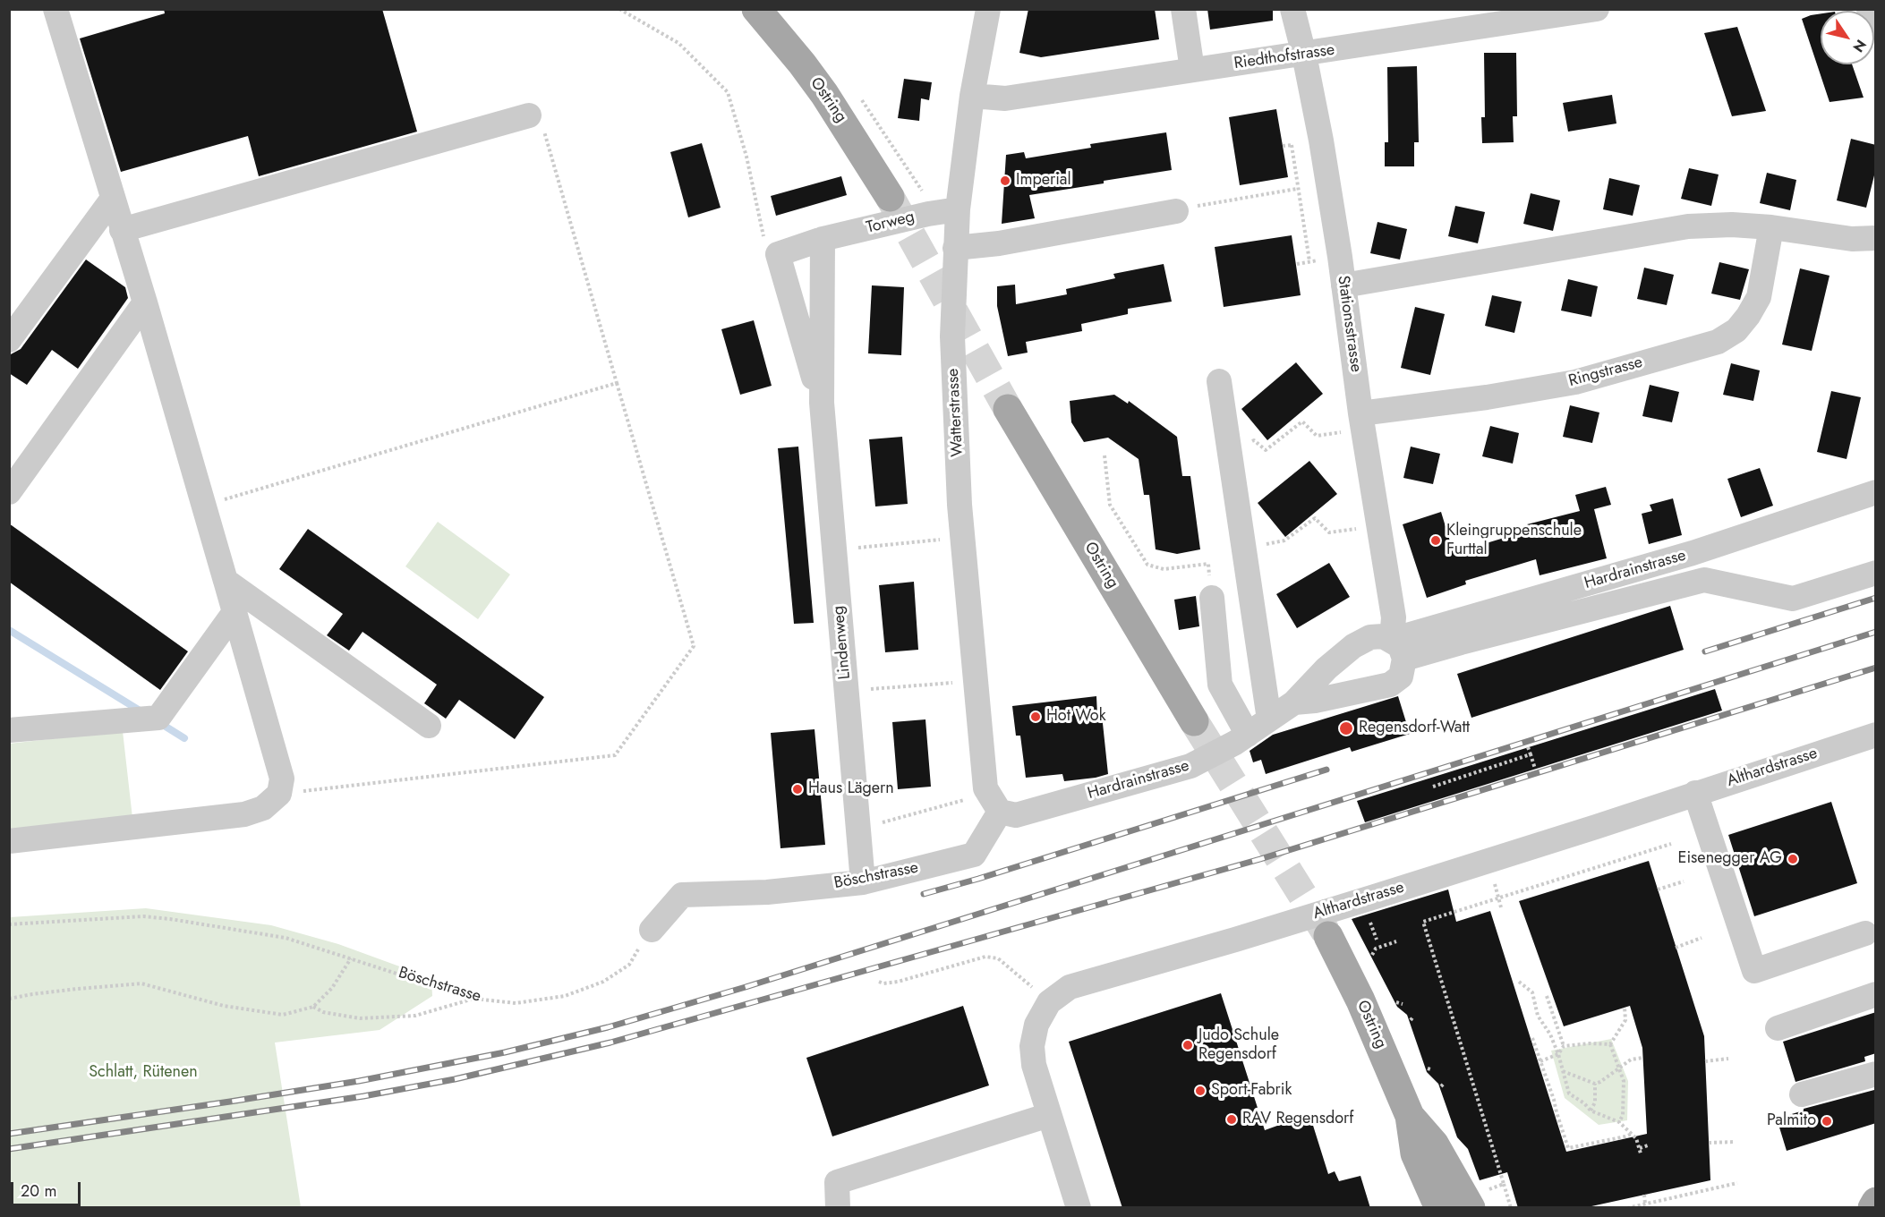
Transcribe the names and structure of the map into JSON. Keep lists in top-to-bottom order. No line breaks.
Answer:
{"streets":{"main road":["Ostring"],"street":["Riedthofstrasse","Torweg","Stationsstrasse","Ringstrasse","Watterstrasse","Hardrainstrasse","Lindenweg","Althardstrasse","Böschstrasse"]},"crossings":[["Riedthofstrasse","Stationsstrasse"],["Riedthofstrasse","Watterstrasse"],["Torweg","Watterstrasse"],["Torweg","Lindenweg"],["Stationsstrasse","Ringstrasse"],["Stationsstrasse","Hardrainstrasse"],["Watterstrasse","Hardrainstrasse"],["Watterstrasse","Böschstrasse"],["Hardrainstrasse","Böschstrasse"],["Lindenweg","Böschstrasse"]],"parks":["Schlatt, Rütenen"],"places":["Imperial","Kleingruppenschule Furttal","Hot Wok","Regensdorf-Watt","Haus Lägern","Eisenegger AG","Judo Schule Regensdorf","Sport-Fabrik","RAV Regensdorf","Palmito"],"scale_bar":"20 m","north":"bottom right"}
